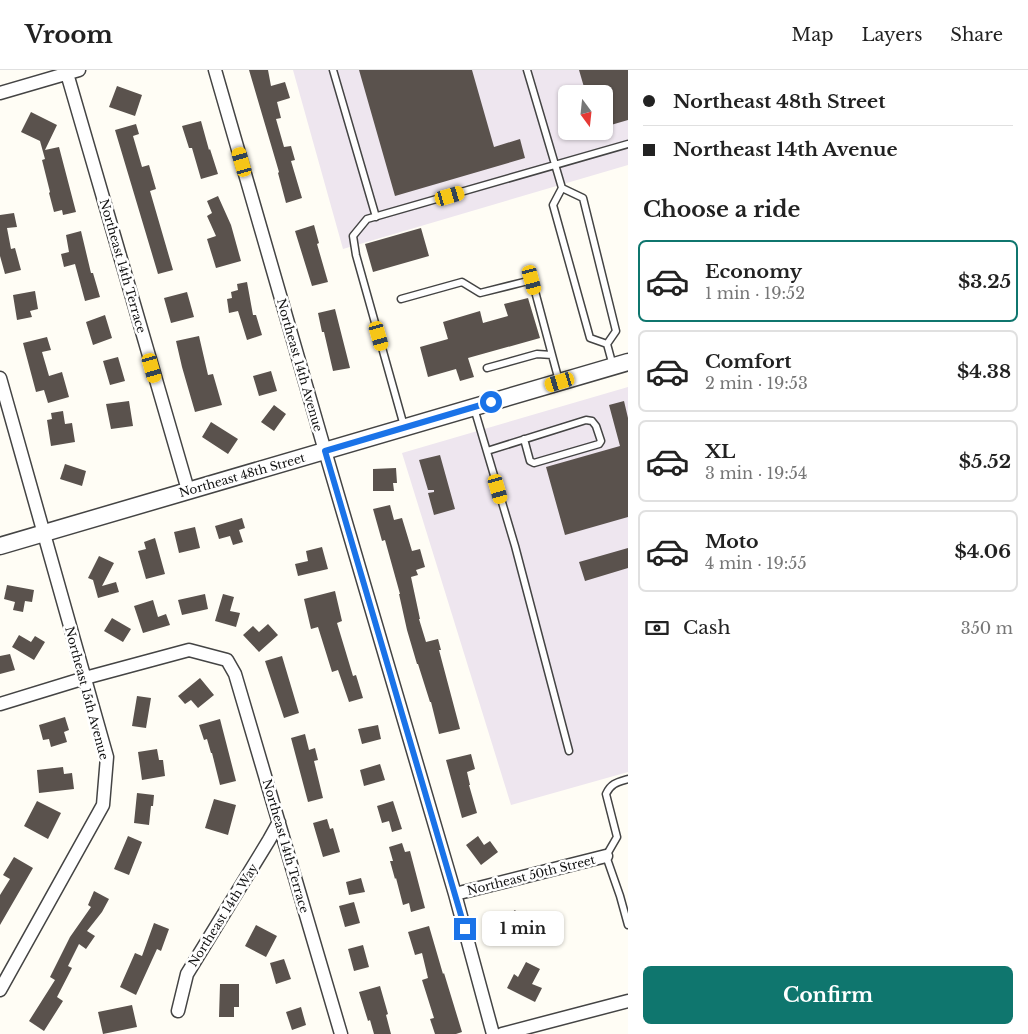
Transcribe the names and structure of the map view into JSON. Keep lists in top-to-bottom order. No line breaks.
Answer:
{"streets":{"street":["Northeast 14th Terrace","Northeast 14th Avenue","Northeast 48th Street","Northeast 15th Avenue","Northeast 50th Street","Northeast 14th Way"]},"crossings":[["Northeast 14th Terrace","Northeast 48th Street"],["Northeast 14th Terrace","Northeast 15th Avenue"],["Northeast 14th Terrace","Northeast 14th Way"],["Northeast 14th Avenue","Northeast 48th Street"],["Northeast 14th Avenue","Northeast 50th Street"],["Northeast 48th Street","Northeast 15th Avenue"]],"north":"bottom","page":{"header":"Vroom","nav":["Map","Layers","Share"],"banner":["Northeast 48th Street","Northeast 14th Avenue"],"heading":"Choose a ride","list":[{"name":"Economy","note":"1 min · 19:52","value":"$3.25"},{"name":"Comfort","note":"2 min · 19:53","value":"$4.38"},{"name":"XL","note":"3 min · 19:54","value":"$5.52"},{"name":"Moto","note":"4 min · 19:55","value":"$4.06"}],"pay":["Cash","350 m"],"bubble":"1 min","buttons":"Confirm"}}
